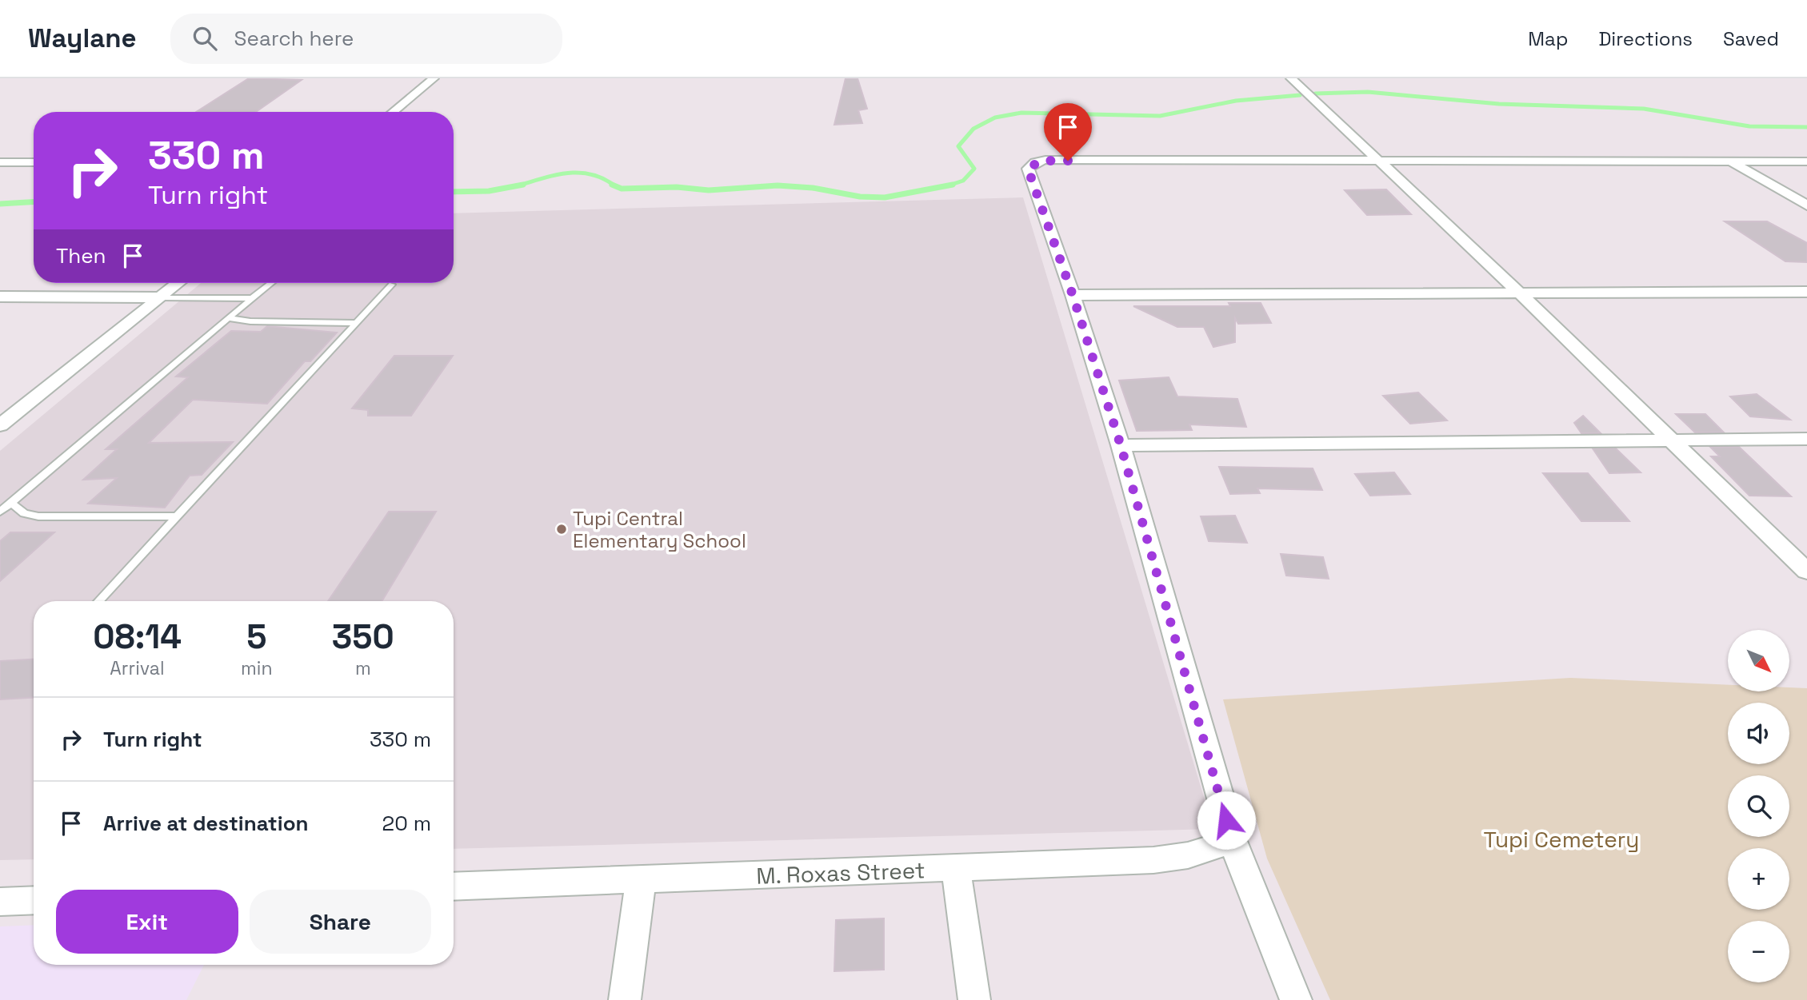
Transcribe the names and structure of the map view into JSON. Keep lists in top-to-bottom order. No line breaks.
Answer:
{"streets":{"street":["M. Roxas Street"]},"parks":["Tupi Cemetery"],"places":["Tupi Central Elementary School"],"north":"bottom right","page":{"header":"Waylane","search":"Search here","nav":["Map","Directions","Saved"],"turn":["330 m","Turn right"],"then":"Then","eta":["08:14","Arrival","5","min","350","m"],"map_buttons":["+","−"],"list":[{"name":"Turn right","value":"330 m"},{"name":"Arrive at destination","value":"20 m"}],"buttons":["Exit","Share"]}}
